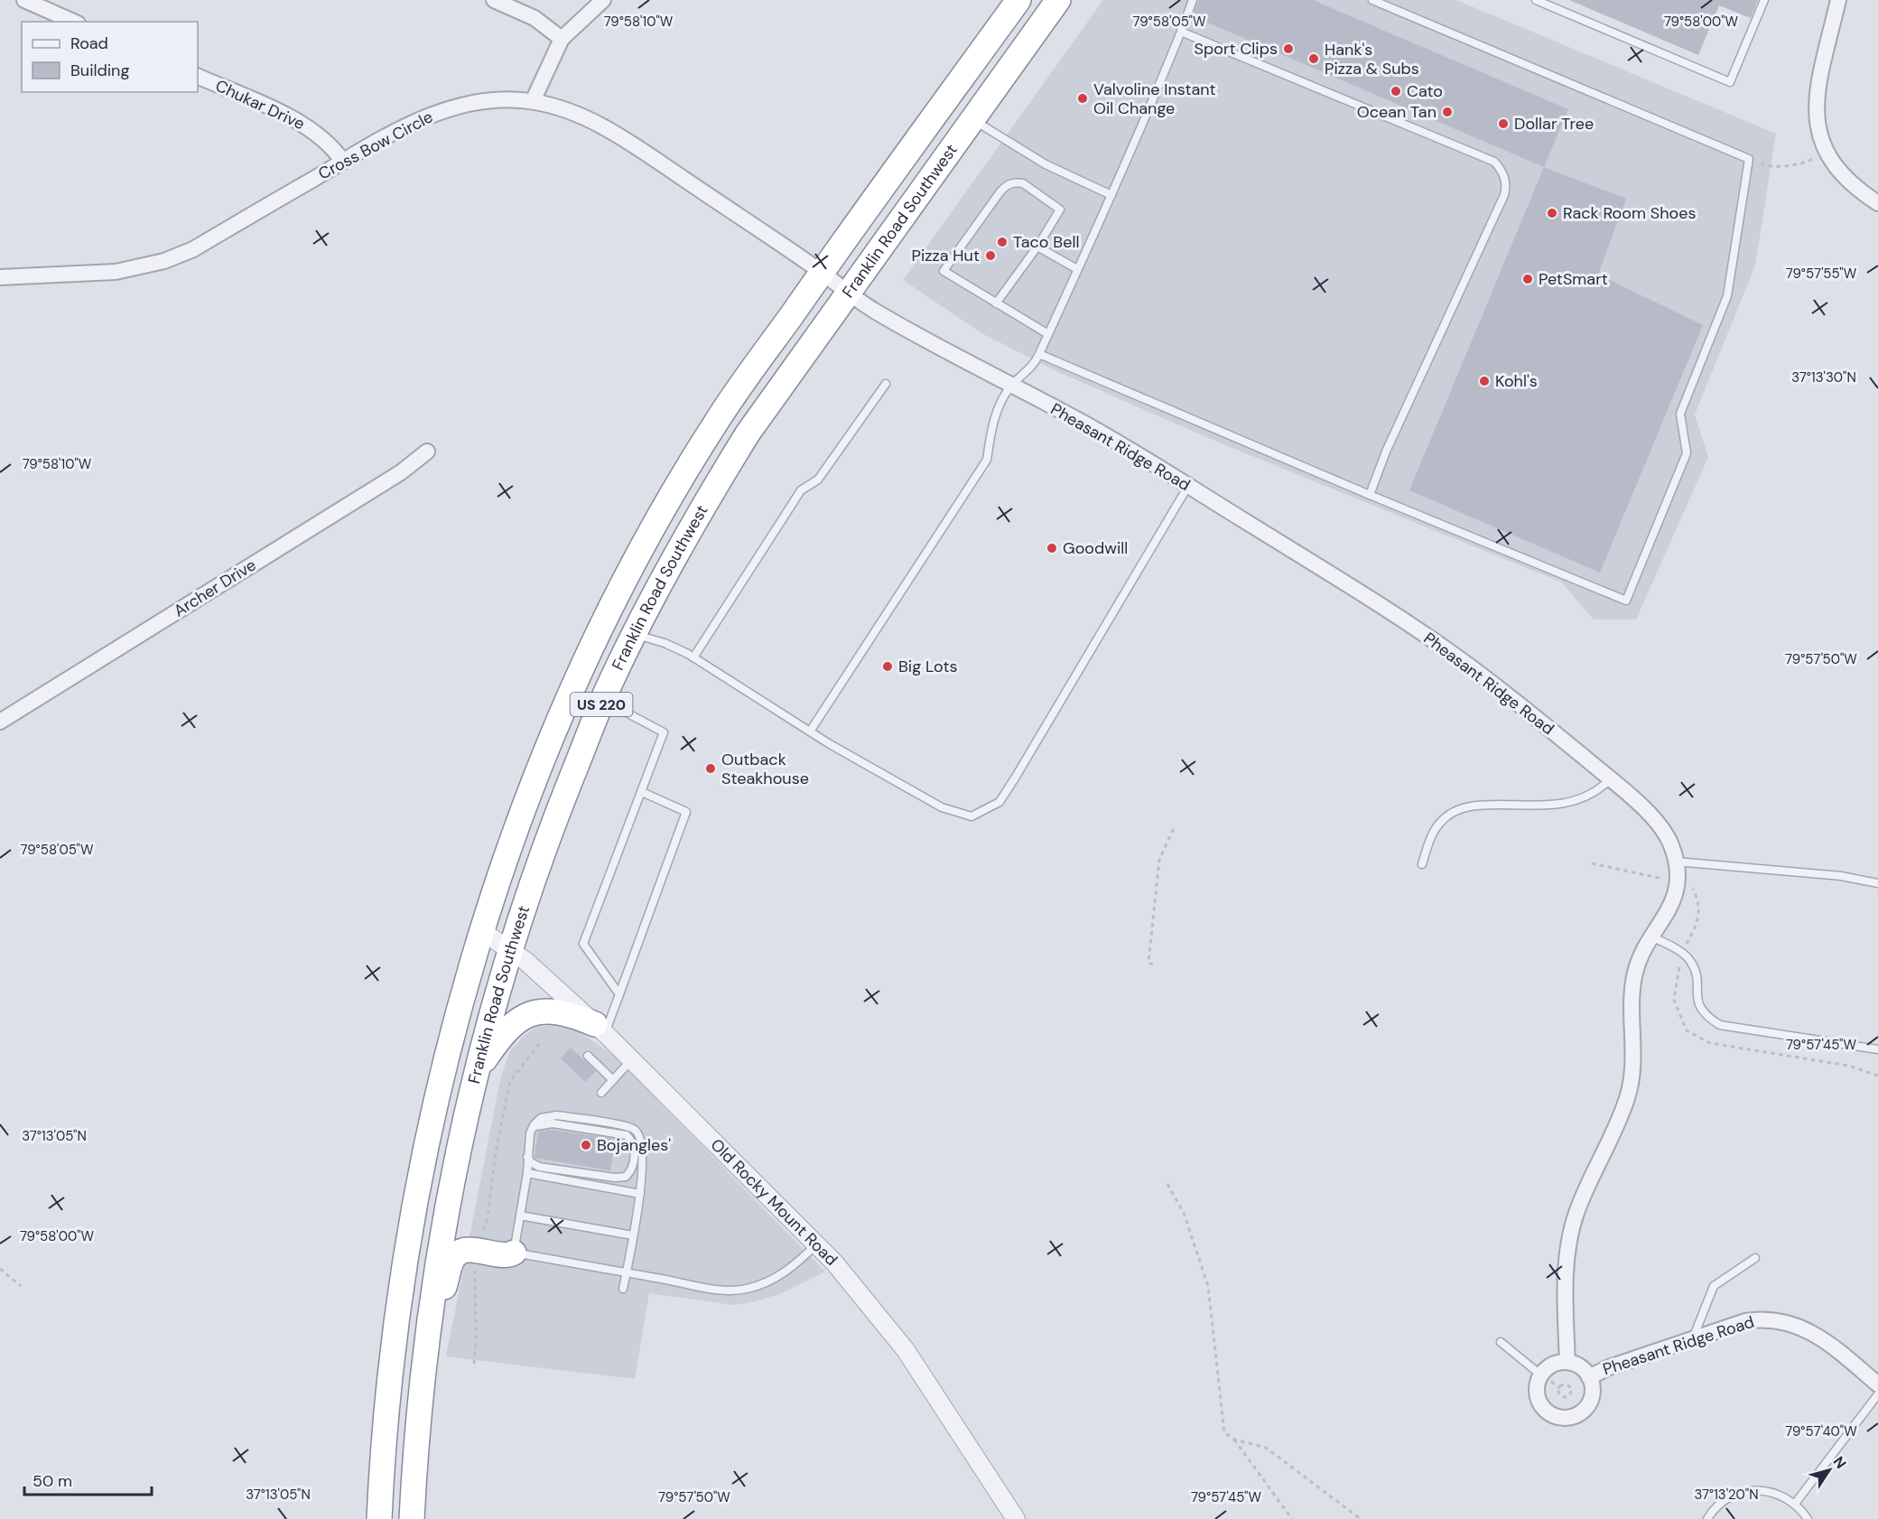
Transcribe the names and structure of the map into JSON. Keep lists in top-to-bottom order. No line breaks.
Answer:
{"streets":{"highway":["Franklin Road Southwest","US 220"],"street":["Chukar Drive","Cross Bow Circle","Pheasant Ridge Road","Archer Drive","Old Rocky Mount Road"]},"crossings":[["Chukar Drive","Cross Bow Circle"],["Cross Bow Circle","Franklin Road Southwest"],["Cross Bow Circle","Pheasant Ridge Road"],["Franklin Road Southwest","Pheasant Ridge Road"],["Franklin Road Southwest","Old Rocky Mount Road"]],"places":["Sport Clips","Hank's Pizza & Subs","Cato","Valvoline Instant Oil Change","Ocean Tan","Dollar Tree","Rack Room Shoes","Taco Bell","Pizza Hut","PetSmart","Kohl's","Goodwill","Big Lots","Outback Steakhouse","Bojangles'"],"legend":["Road","Building"],"scale_bar":"50 m","north":"top right","coordinates":["79°58'10\"W","79°58'05\"W","79°58'00\"W","79°57'55\"W","37°13'30\"N","79°57'50\"W","79°57'45\"W","37°13'05\"N","79°57'40\"W","37°13'20\"N"]}
